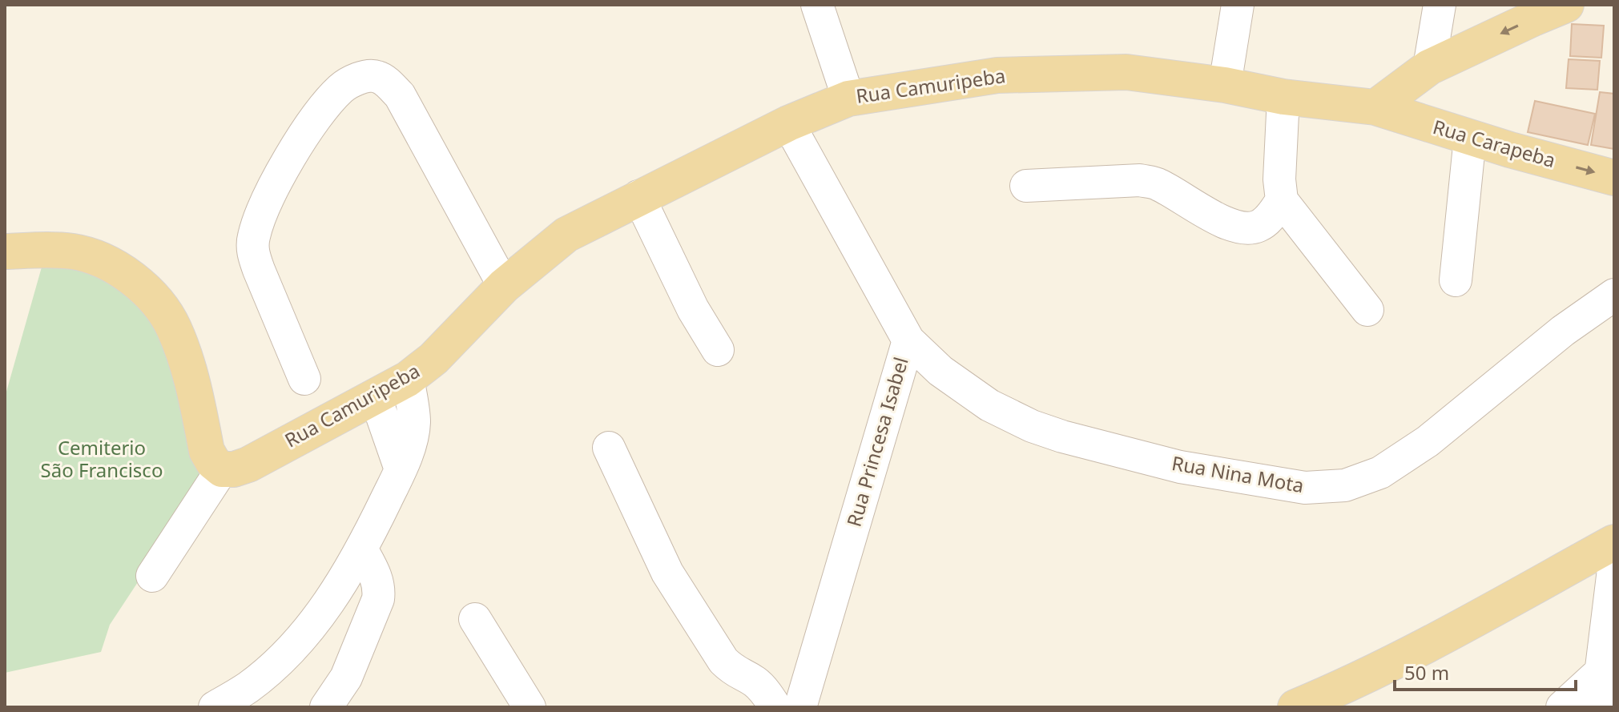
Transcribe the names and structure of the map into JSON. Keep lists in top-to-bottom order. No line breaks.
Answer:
{"streets":{"main road":["Rua Camuripeba","Rua Carapeba"],"street":["Rua Princesa Isabel","Rua Nina Mota"]},"crossings":[["Rua Camuripeba","Rua Carapeba"],["Rua Camuripeba","Rua Princesa Isabel"],["Rua Princesa Isabel","Rua Nina Mota"]],"one_way":["Rua Carapeba"],"parks":["Cemiterio São Francisco"],"scale_bar":"50 m"}
